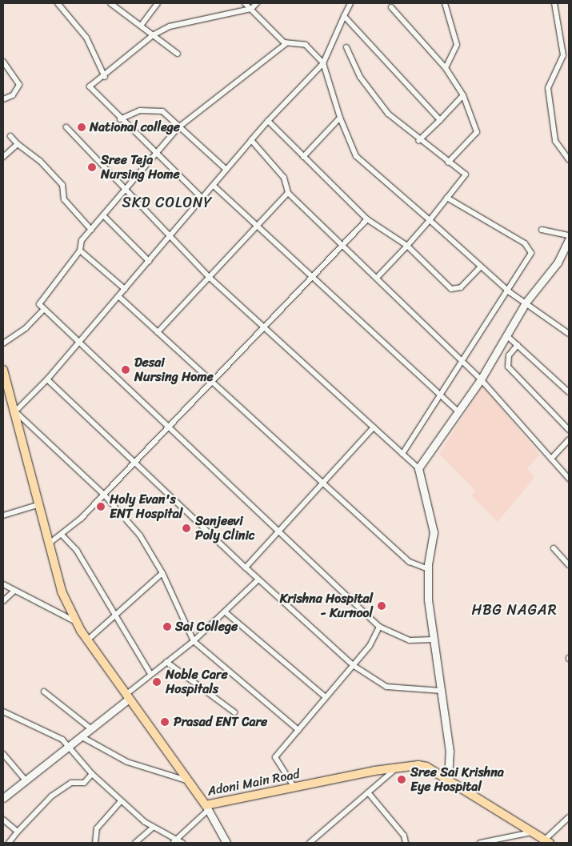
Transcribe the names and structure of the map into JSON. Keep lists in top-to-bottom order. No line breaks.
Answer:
{"streets":{"main road":["Adoni Main Road"]},"districts":["SKD COLONY","HBG NAGAR"],"places":["National college","Sree Teja Nursing Home","Desai Nursing Home","Holy Evan's ENT Hospital","Sanjeevi Poly Clinic","Krishna Hospital - Kurnool","Sai College","Noble Care Hospitals","Prasad ENT Care","Sree Sai Krishna Eye Hospital"]}
